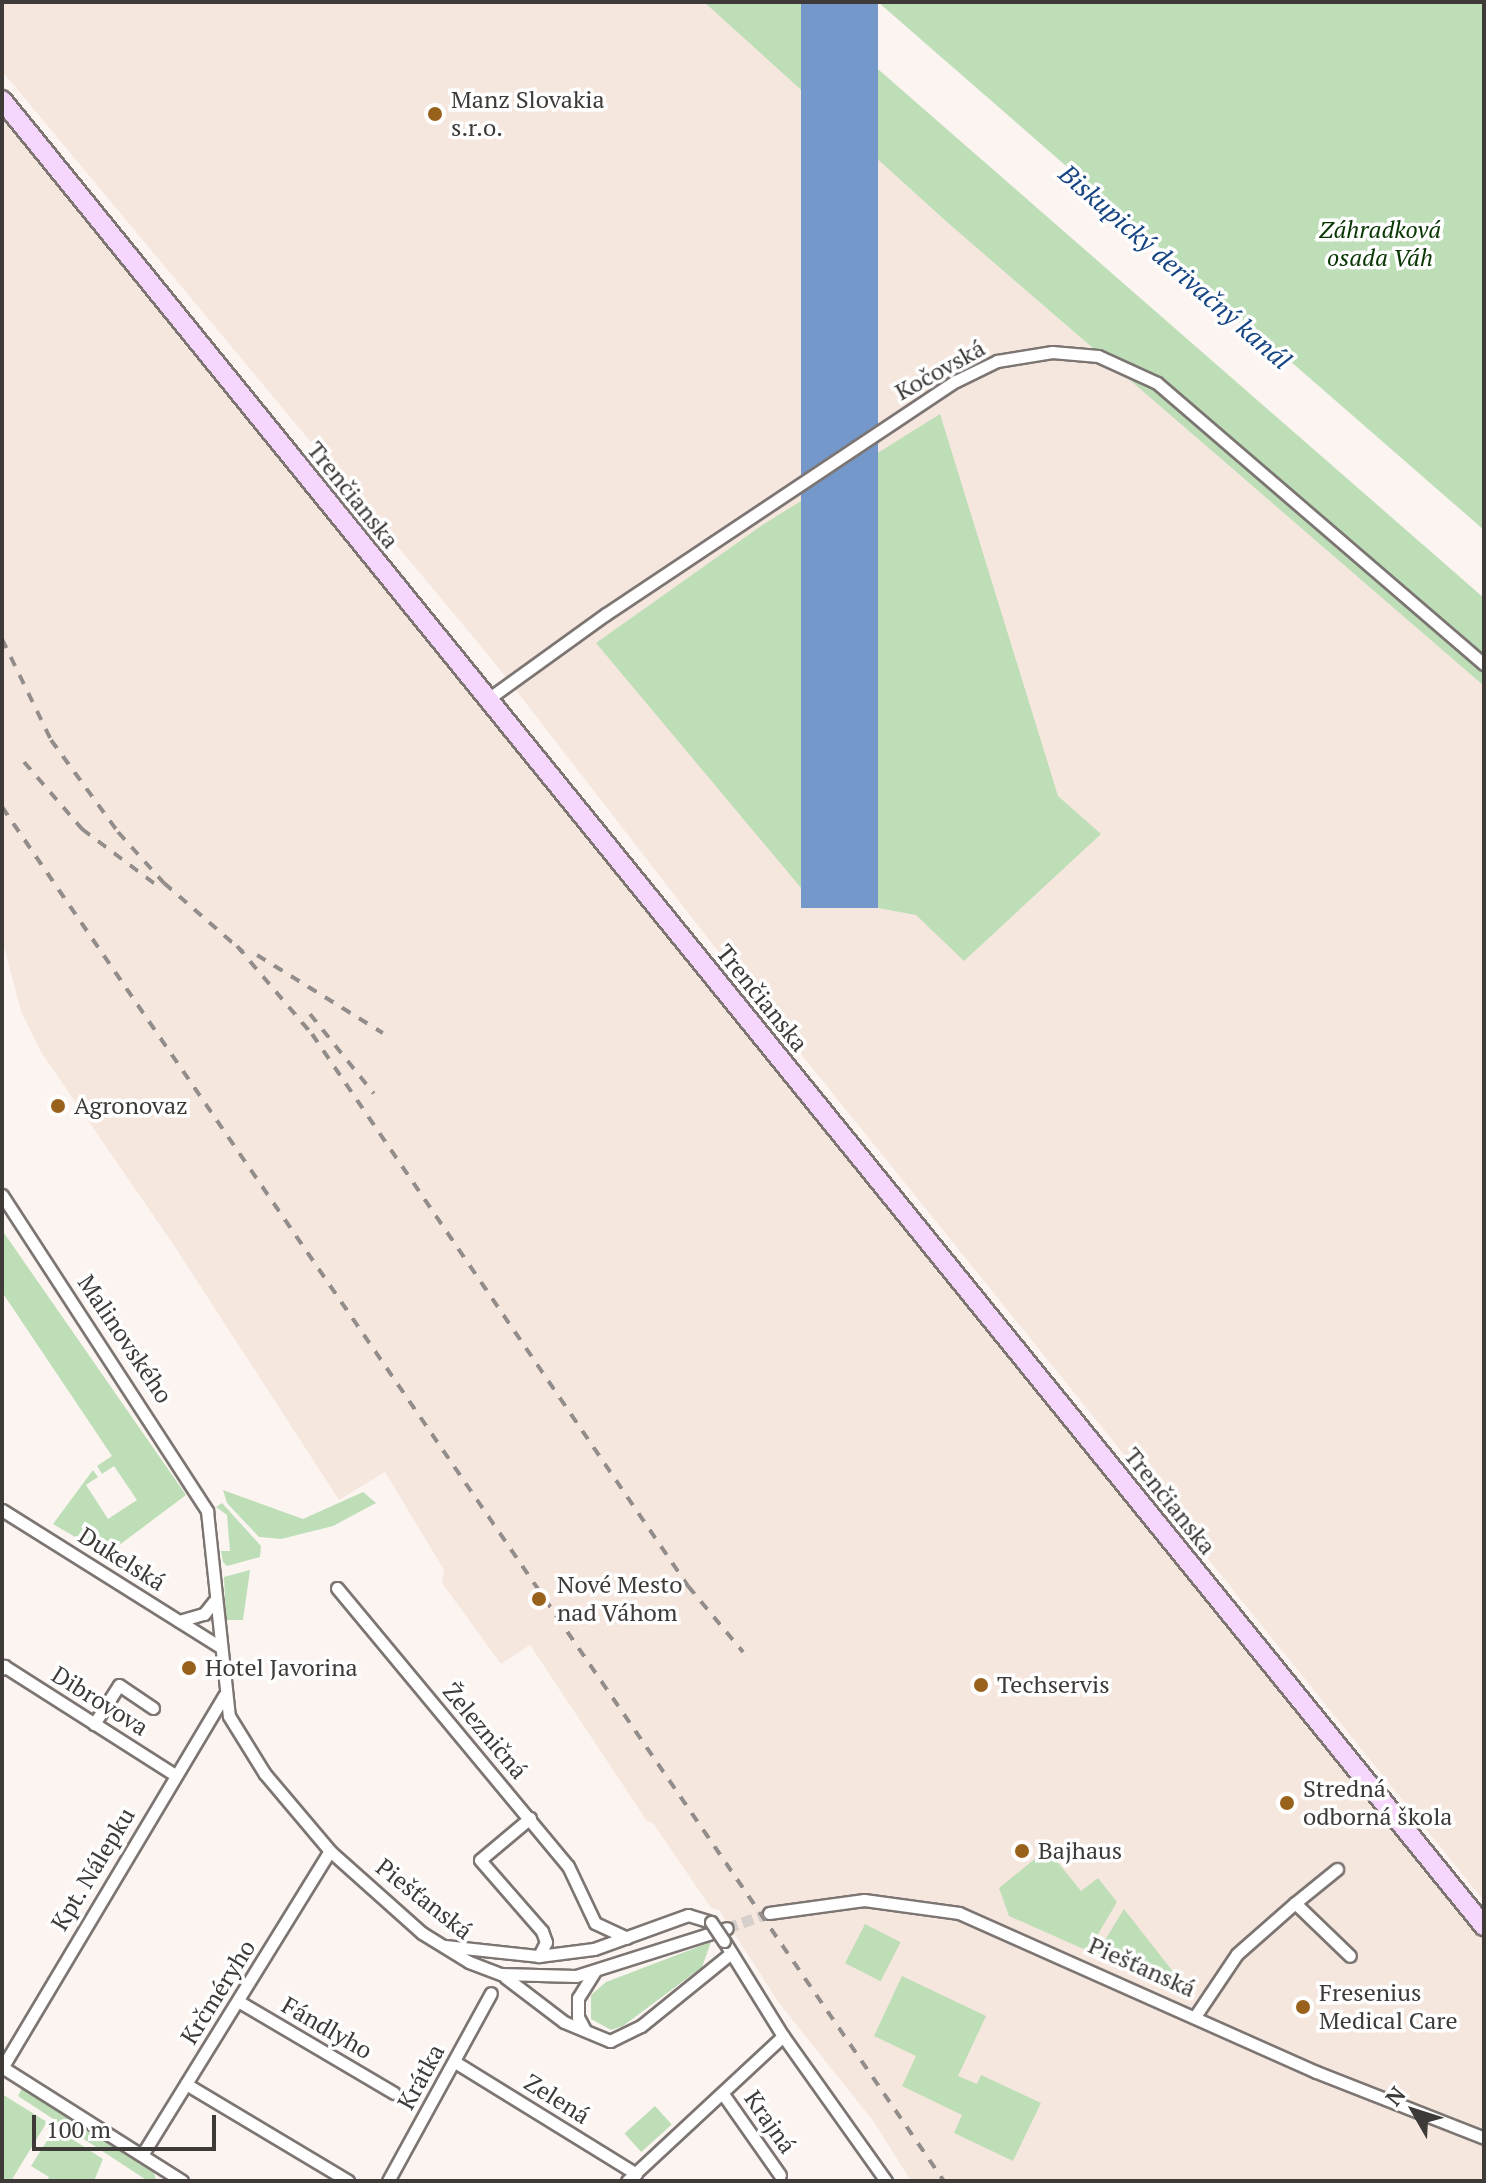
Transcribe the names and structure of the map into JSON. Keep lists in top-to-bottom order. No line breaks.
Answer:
{"streets":{"main road":["Trenčianska"],"street":["Kočovská","Malinovského","Dukelská","Dibrovova","Železničná","Kpt. Nálepku","Piešťanská","Krčméryho","Fándlyho","Krátka","Zelená","Krajná"]},"crossings":[["Kočovská","Trenčianska"],["Malinovského","Piešťanská"],["Dukelská","Piešťanská"],["Dibrovova","Kpt. Nálepku"],["Kpt. Nálepku","Piešťanská"],["Piešťanská","Krčméryho"],["Krčméryho","Fándlyho"],["Krátka","Zelená"],["Zelená","Krajná"]],"water":["Biskupický derivačný kanál"],"parks":["Záhradková osada Váh"],"places":["Manz Slovakia s.r.o.","Agronovaz","Nové Mesto nad Váhom","Hotel Javorina","Techservis","Stredná odborná škola","Bajhaus","Fresenius Medical Care"],"scale_bar":"100 m","north":"top left"}
